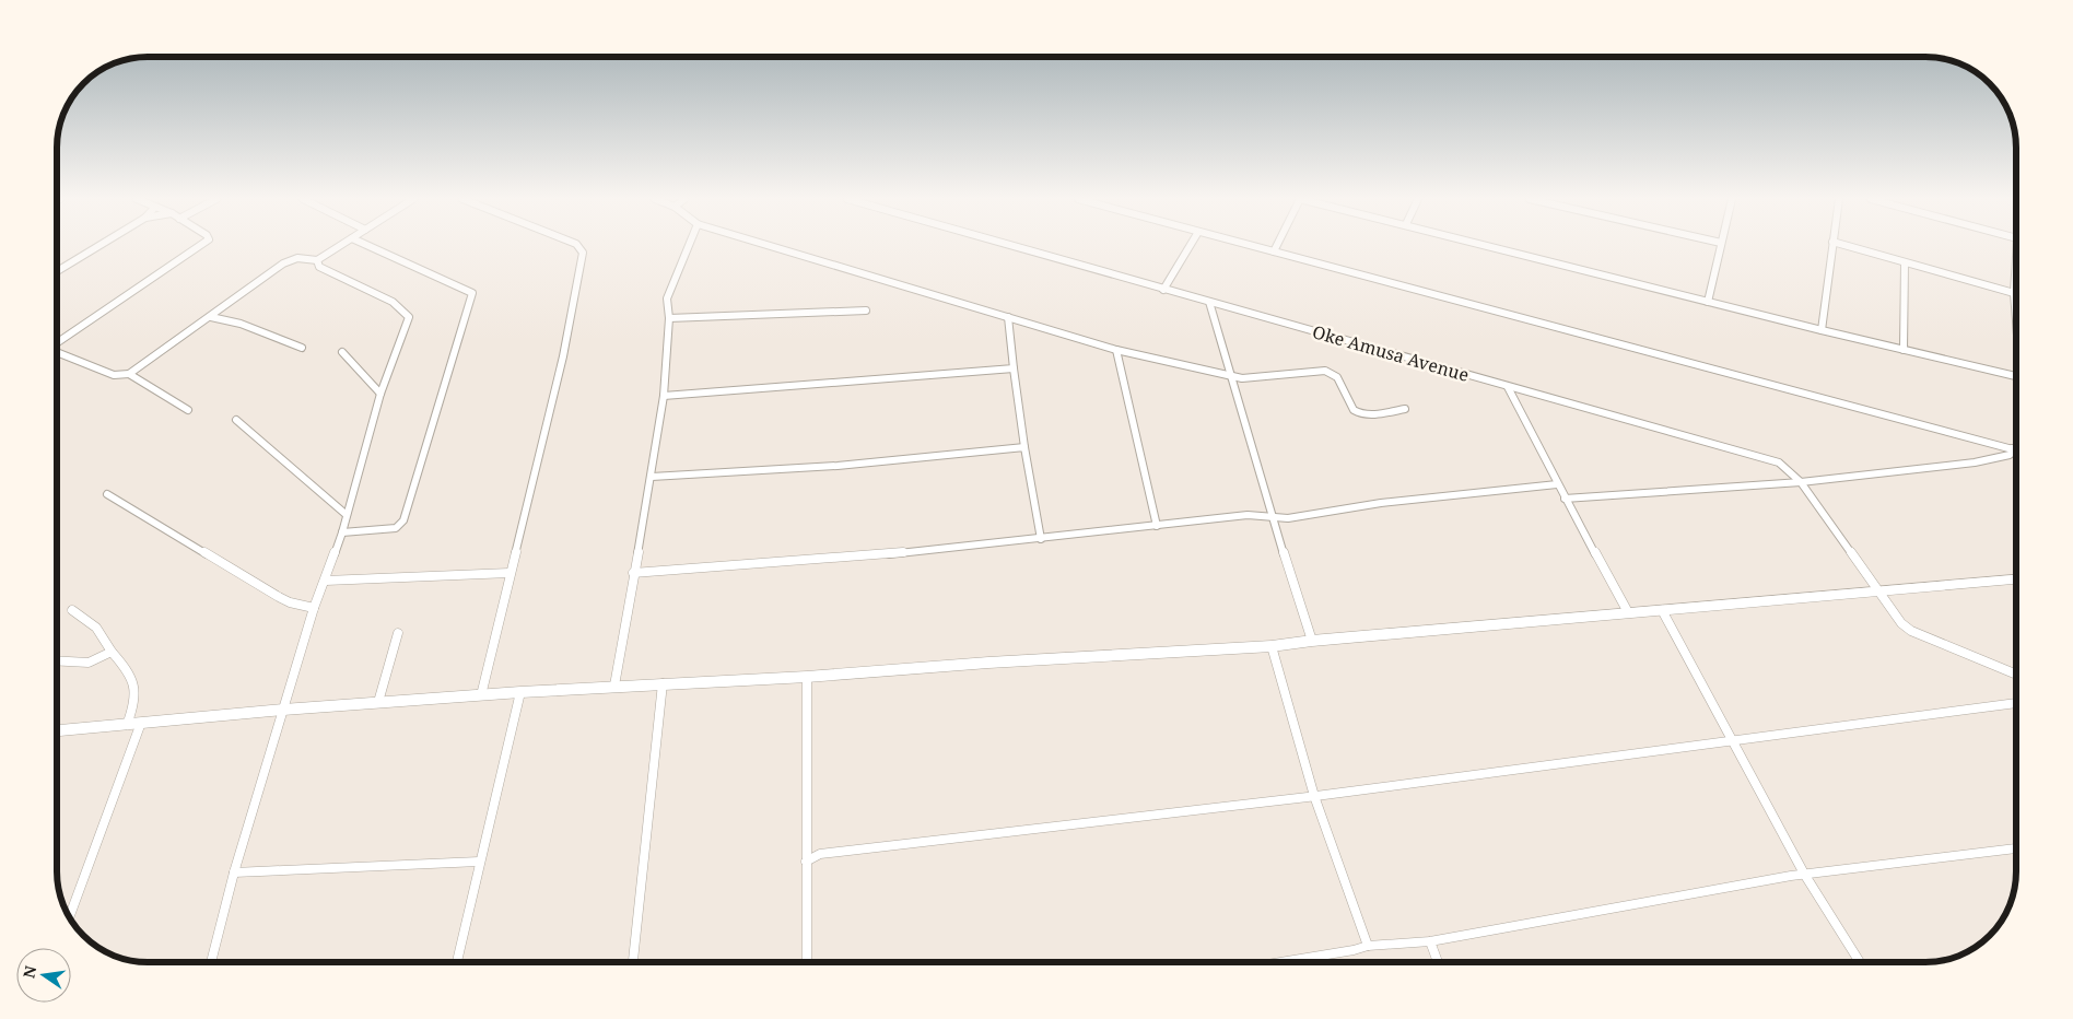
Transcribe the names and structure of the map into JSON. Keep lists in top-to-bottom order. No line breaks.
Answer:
{"streets":{"street":["Oke Amusa Avenue"]},"north":"left"}
